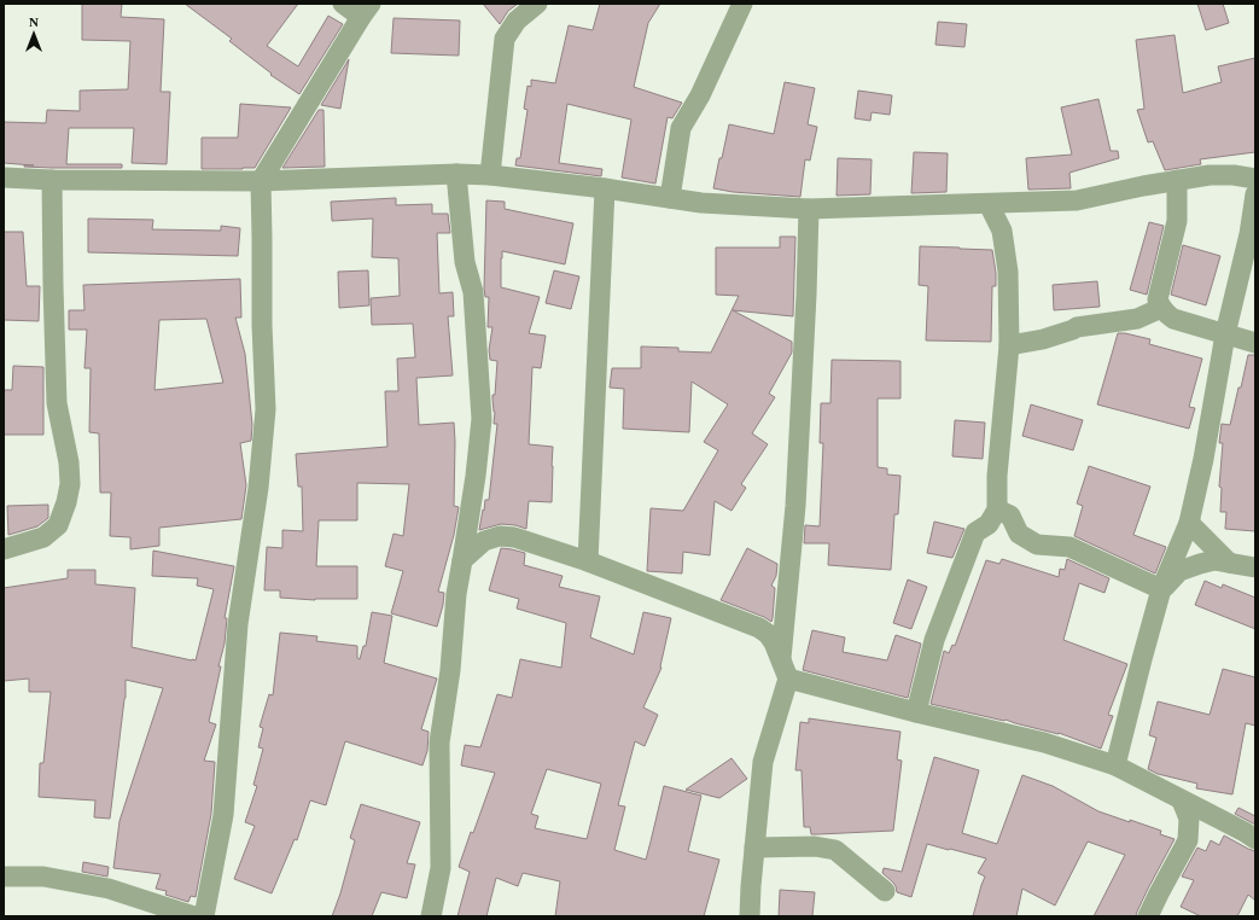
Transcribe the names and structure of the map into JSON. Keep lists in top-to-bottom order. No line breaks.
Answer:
{"north":"top"}
